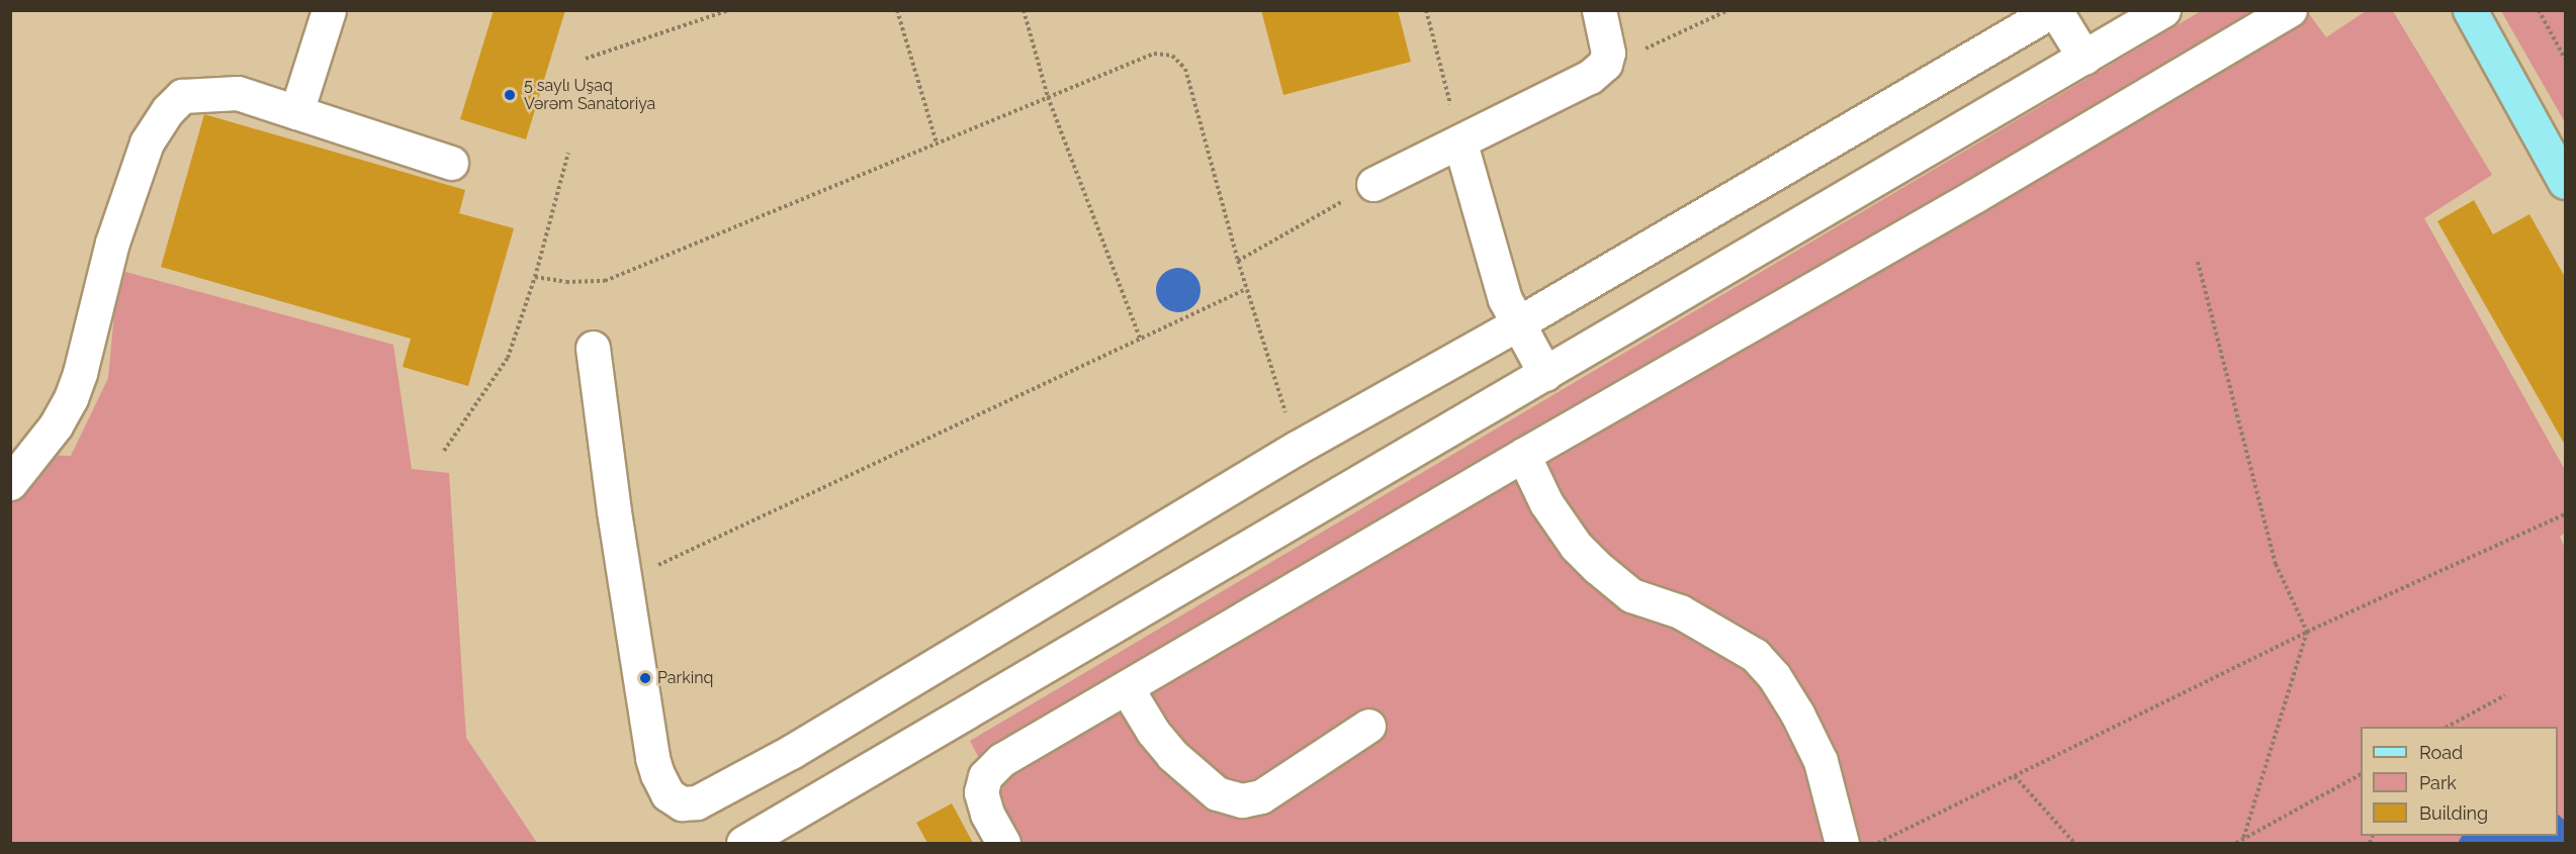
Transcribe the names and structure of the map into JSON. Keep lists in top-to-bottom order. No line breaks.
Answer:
{"places":["5 saylı Uşaq Vərəm Sanatoriya","Parkinq"],"legend":["Road","Park","Building"]}
